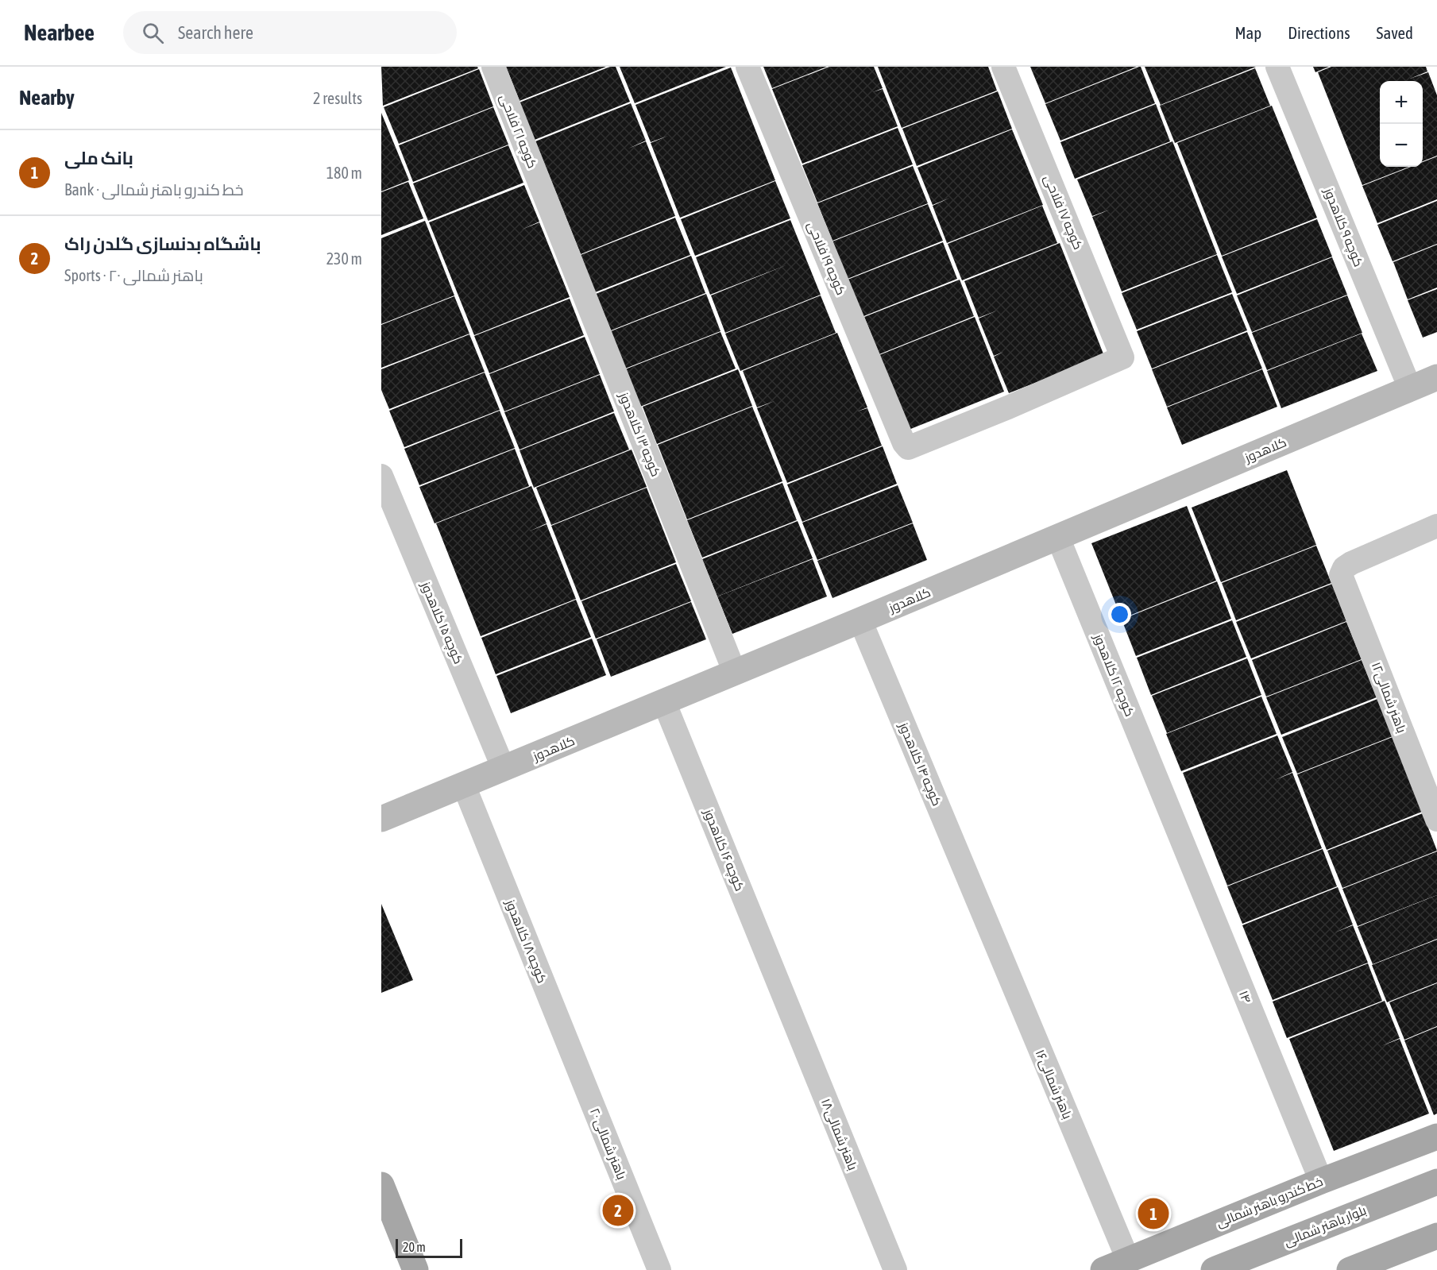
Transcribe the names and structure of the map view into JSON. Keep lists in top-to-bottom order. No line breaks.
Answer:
{"streets":{"main road":["خط کندرو باهنر شمالی","بلوار باهنر شمالی"],"street":["کوچه ۲۱ فلاحی","کوچه ۱۷ فلاحی","کوچه ۹ کلاهدوز","کوچه ۱۹ فلاحی","کوچه ۱۳ کلاهدوز","کلاهدوز","کوچه ۱۵ کلاهدوز","کوچه ۱۲ کلاهدوز","باهنر شمالی۱۲","کوچه ۱۴ کلاهدوز","کوچه ۱۶ کلاهدوز","کوچه ۱۸ کلاهدوز","۱۴","باهنر شمالی۱۶","باهنر شمالی۱۸","۲۰ باهنر شمالی"]},"crossings":[["کوچه ۲۱ فلاحی","کوچه ۱۳ کلاهدوز"],["کوچه ۱۷ فلاحی","کوچه ۱۹ فلاحی"],["کوچه ۹ کلاهدوز","کلاهدوز"],["کوچه ۱۳ کلاهدوز","کلاهدوز"],["کلاهدوز","کوچه ۱۵ کلاهدوز"],["کلاهدوز","کوچه ۱۲ کلاهدوز"],["کلاهدوز","کوچه ۱۴ کلاهدوز"],["کلاهدوز","کوچه ۱۶ کلاهدوز"],["کلاهدوز","کوچه ۱۸ کلاهدوز"],["کوچه ۱۲ کلاهدوز","۱۴"],["کوچه ۱۴ کلاهدوز","باهنر شمالی۱۶"],["کوچه ۱۶ کلاهدوز","باهنر شمالی۱۸"],["کوچه ۱۸ کلاهدوز","۲۰ باهنر شمالی"],["۱۴","خط کندرو باهنر شمالی"],["باهنر شمالی۱۶","خط کندرو باهنر شمالی"]],"scale_bar":"20 m","page":{"header":"Nearbee","search":"Search here","nav":["Map","Directions","Saved"],"heading":["Nearby","2 results"],"map_buttons":["+","−"],"list":[{"mark":"1","name":"بانک ملی","note":"Bank · خط کندرو باهنر شمالی","value":"180 m"},{"mark":"2","name":"باشگاه بدنسازی گلدن راک","note":"Sports · ۲۰ باهنر شمالی","value":"230 m"}],"pins":["2","1"],"scale":"20 m"}}
